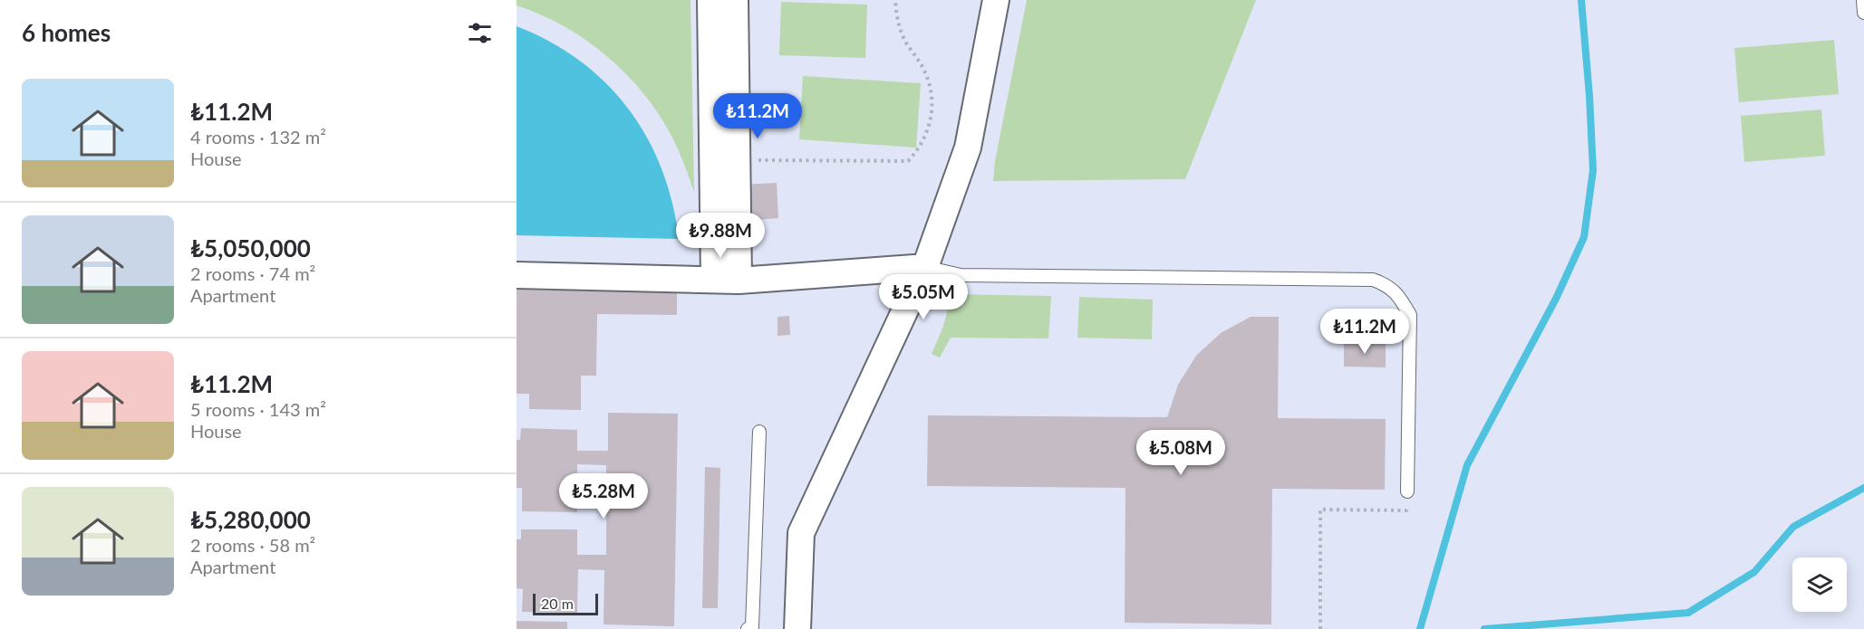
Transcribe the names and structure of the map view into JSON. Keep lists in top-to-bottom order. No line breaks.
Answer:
{"scale_bar":"20 m","page":{"heading":"6 homes","list":[{"name":"₺11.2M","note":"4 rooms · 132 m² · House"},{"name":"₺5,050,000","note":"2 rooms · 74 m² · Apartment"},{"name":"₺11.2M","note":"5 rooms · 143 m² · House"},{"name":"₺5,280,000","note":"2 rooms · 58 m² · Apartment"}],"price":["₺11.2M","₺9.88M","₺5.05M","₺11.2M","₺5.08M","₺5.28M"],"scale":"20 m"}}
